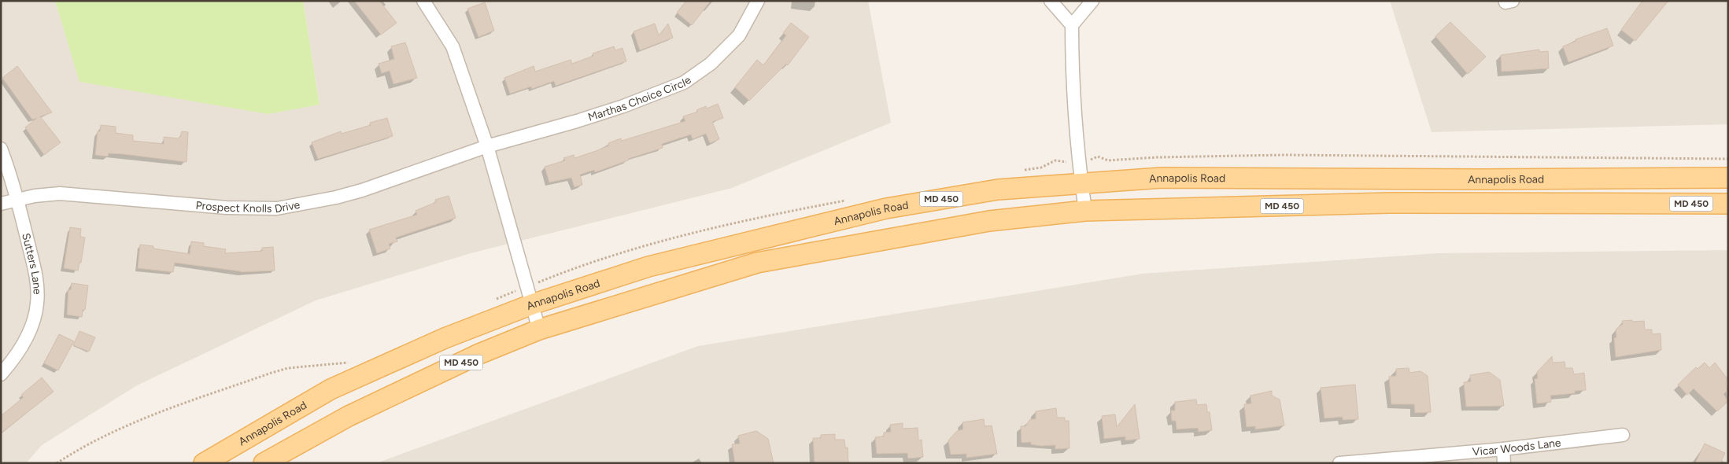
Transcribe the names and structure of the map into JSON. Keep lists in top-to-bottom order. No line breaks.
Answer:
{"streets":{"main road":["Annapolis Road","MD 450"],"street":["Marthas Choice Circle","Prospect Knolls Drive","Sutters Lane","Vicar Woods Lane"]},"crossings":[["Marthas Choice Circle","Prospect Knolls Drive"],["Prospect Knolls Drive","Sutters Lane"]]}
